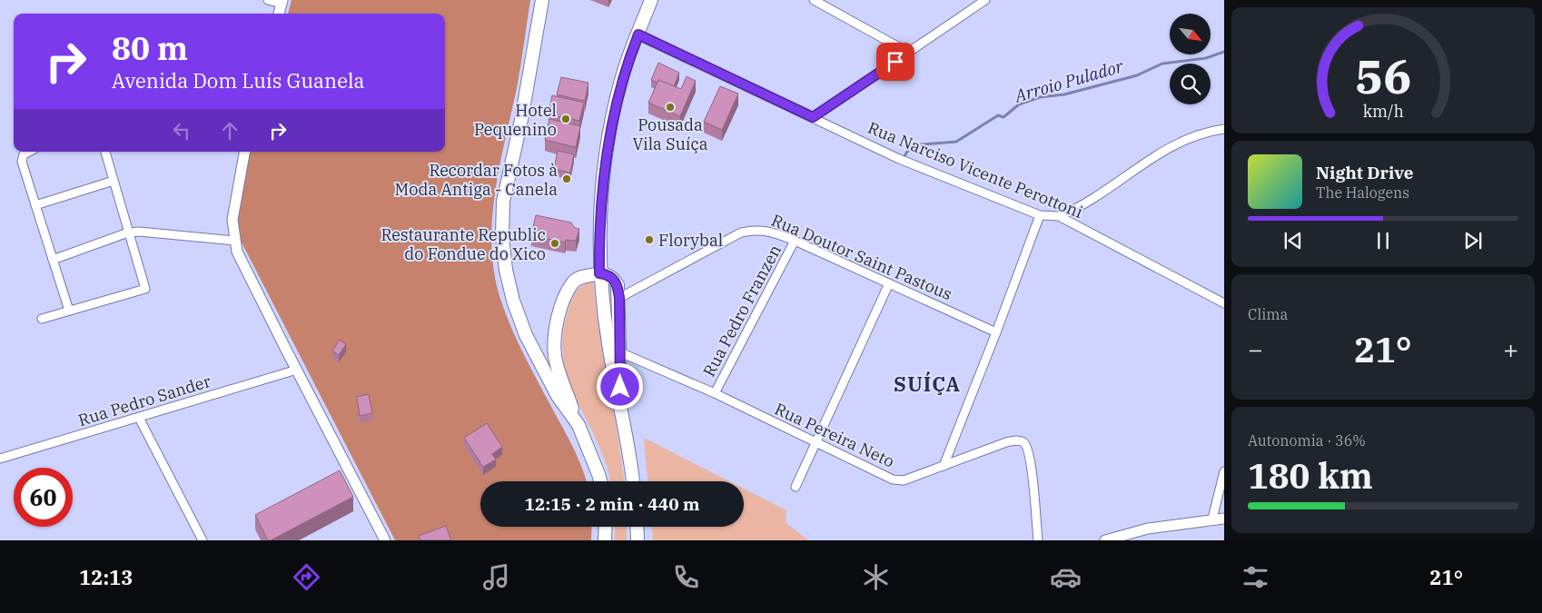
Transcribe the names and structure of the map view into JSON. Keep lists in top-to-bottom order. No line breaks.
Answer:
{"streets":{"street":["Rua Narciso Vicente Perottoni","Rua Doutor Saint Pastous","Rua Pedro Franzen","Rua Pedro Sander","Rua Pereira Neto"]},"crossings":[["Rua Doutor Saint Pastous","Rua Pedro Franzen"],["Rua Pedro Franzen","Rua Pereira Neto"]],"districts":["SUÍÇA"],"water":["Arroio Pulador"],"places":["Pousada Vila Suíça","Hotel Pequenino","Recordar Fotos à Moda Antiga - Canela","Florybal","Restaurante Republic do Fondue do Xico"],"north":"bottom right","page":{"turn":["80 m","Avenida Dom Luís Guanela"],"song":["Night Drive","The Halogens"],"tile":["Clima",["Autonomia · 36%","180 km"]],"heat":["−","21°","+"],"limit":"60","trip":"12:15 · 2 min · 440 m","tabs":["12:13","21°"],"gauge":["56","km/h"]}}
